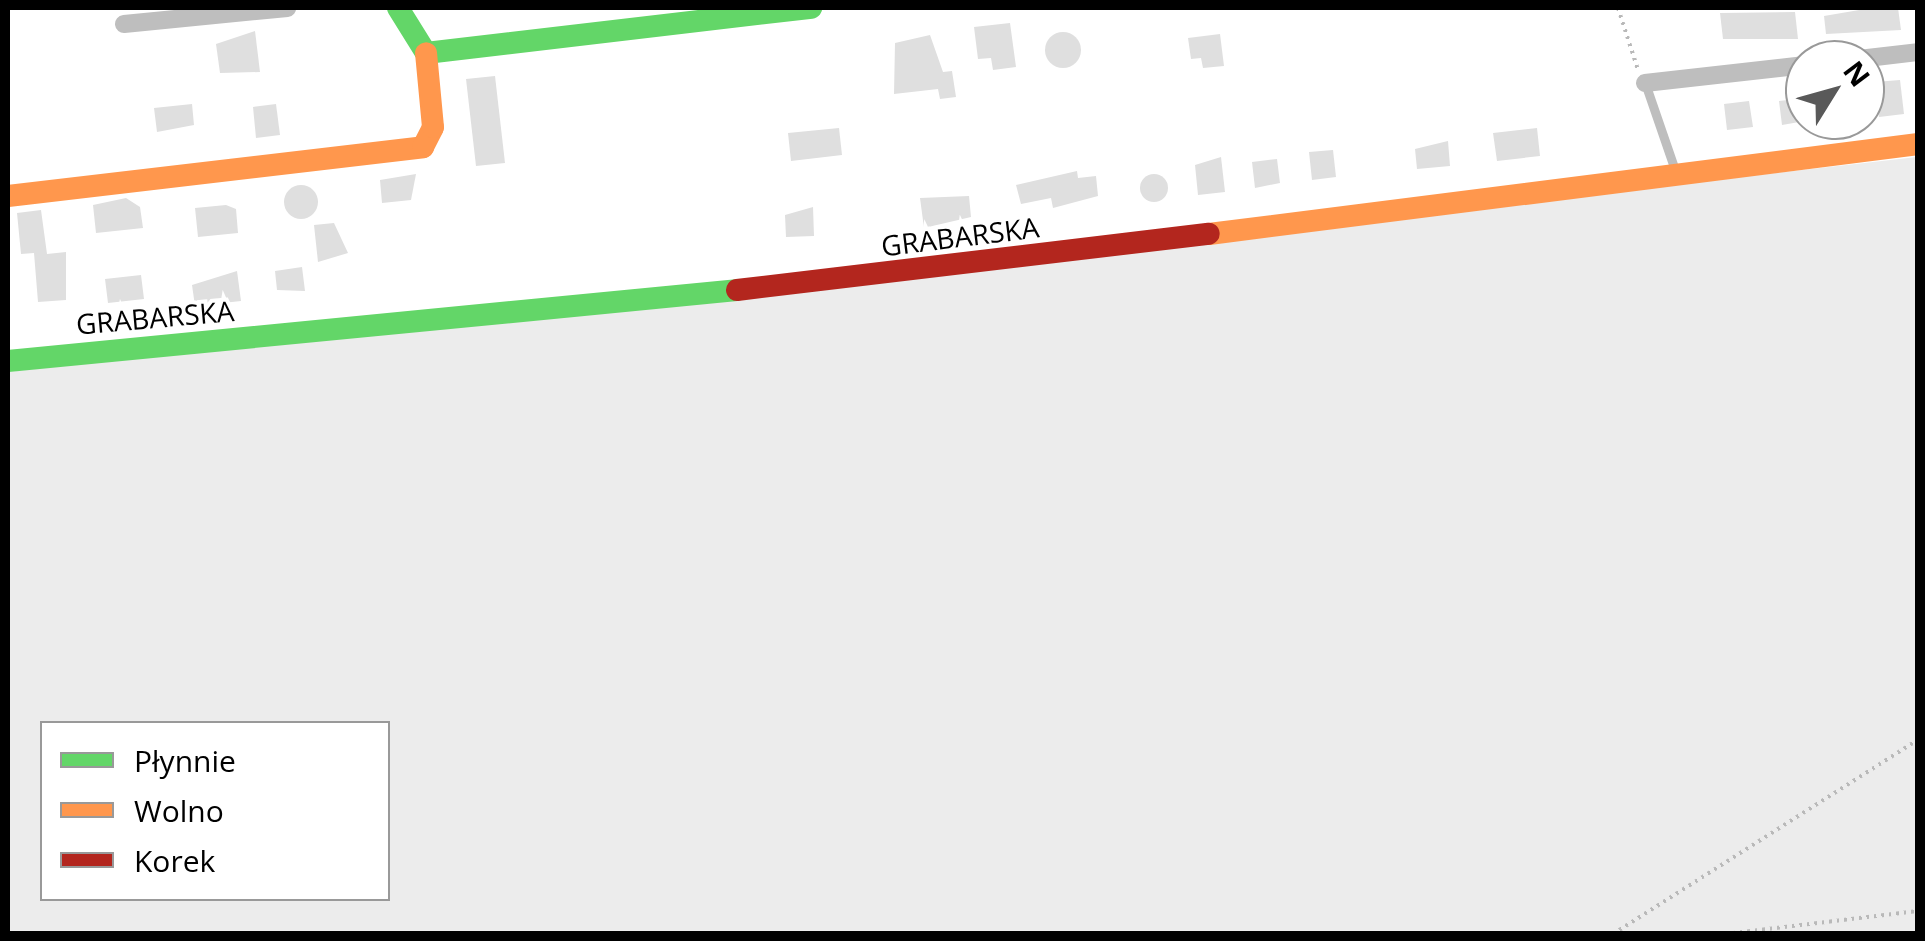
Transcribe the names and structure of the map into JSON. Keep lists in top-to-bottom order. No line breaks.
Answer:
{"streets":{"street":["GRABARSKA"]},"legend":["Płynnie","Wolno","Korek"],"north":"top right"}
